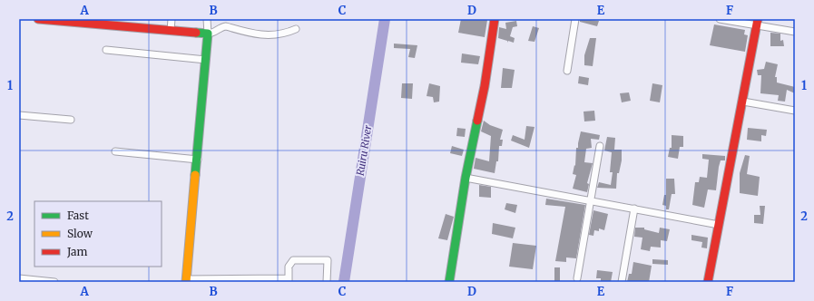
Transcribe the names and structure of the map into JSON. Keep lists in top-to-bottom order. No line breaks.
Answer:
{"water":["Ruiru River"],"legend":["Fast","Slow","Jam"],"grid":{"columns":["A","B","C","D","E","F"],"rows":["1","2"]}}
